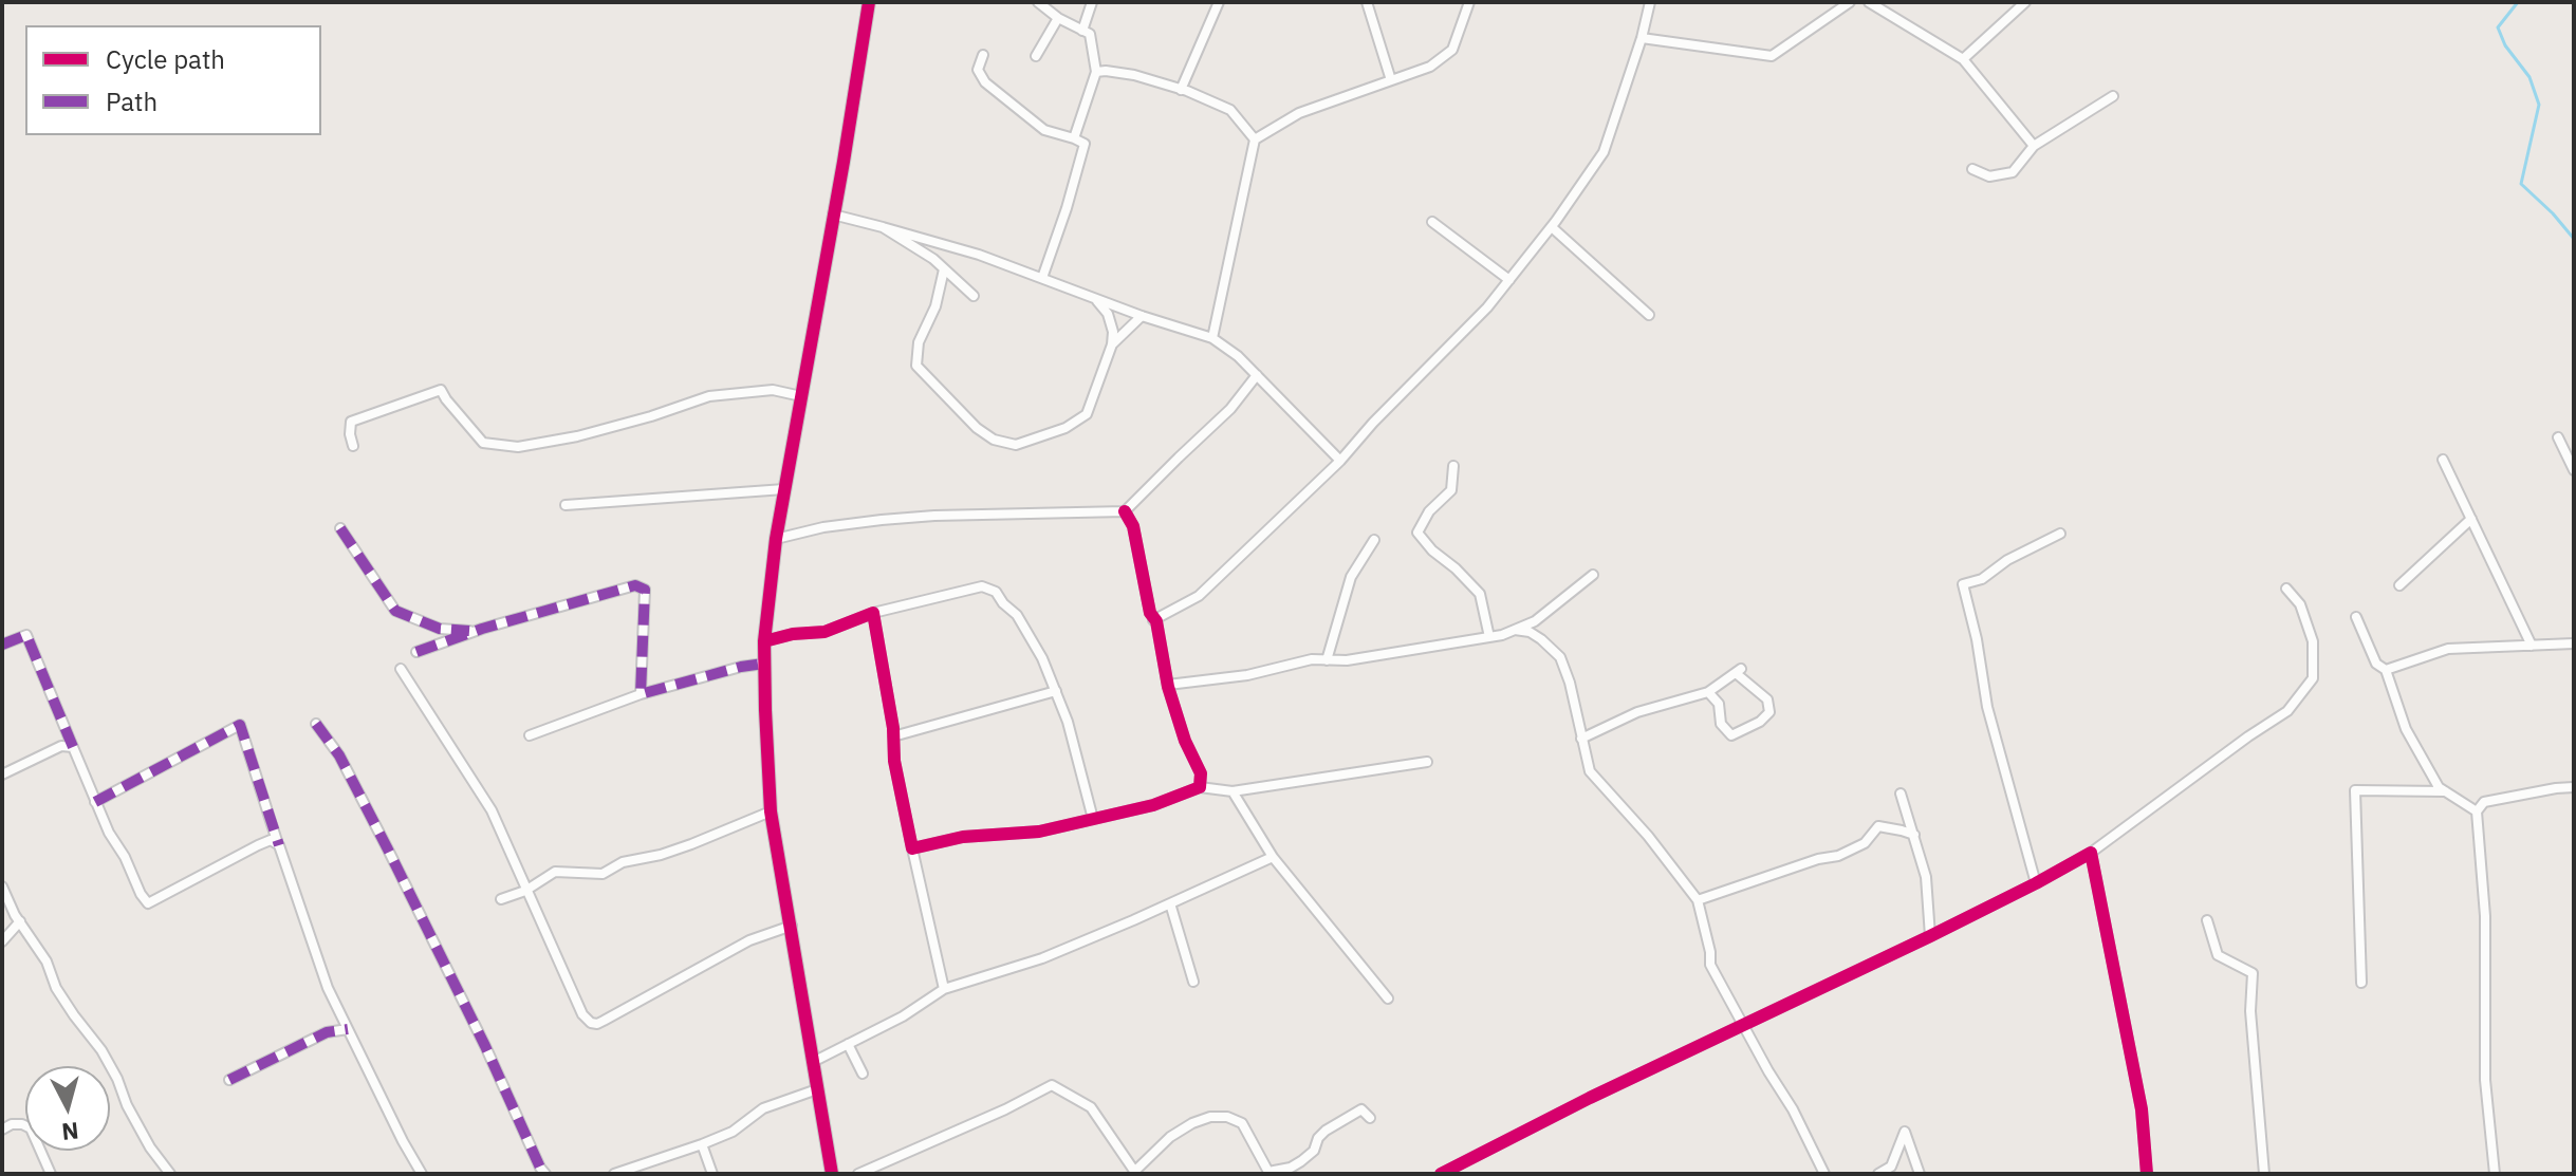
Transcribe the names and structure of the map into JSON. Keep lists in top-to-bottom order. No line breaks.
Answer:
{"legend":["Cycle path","Path"],"north":"bottom"}
